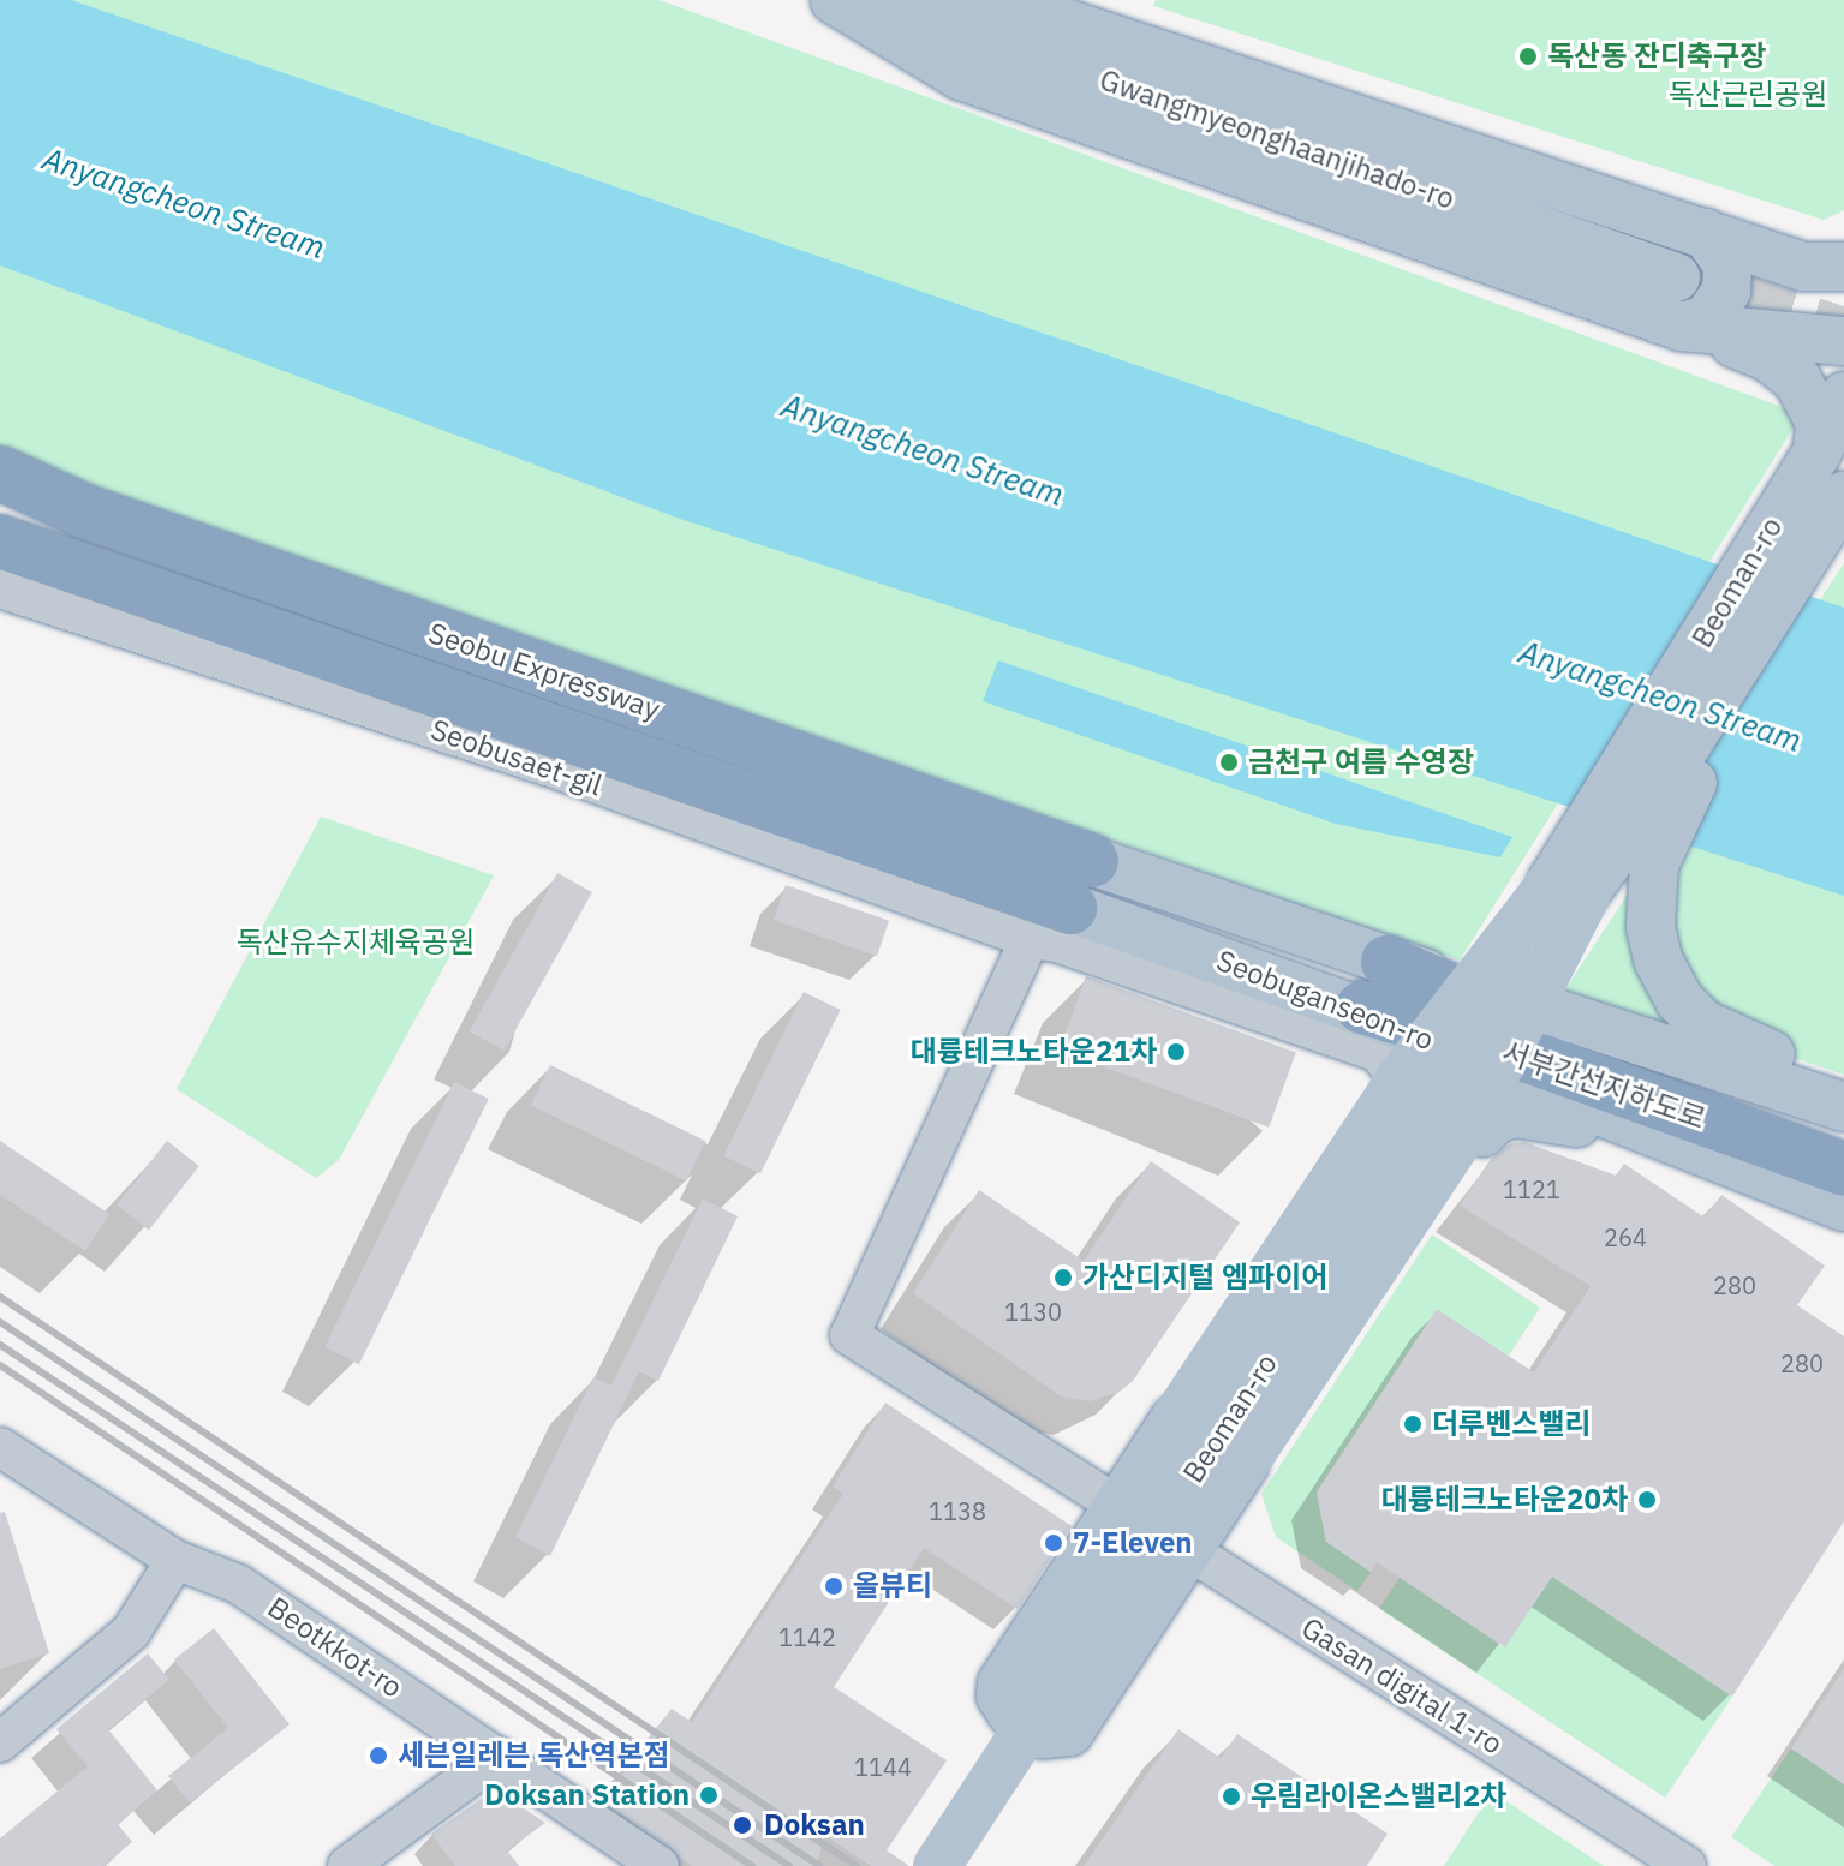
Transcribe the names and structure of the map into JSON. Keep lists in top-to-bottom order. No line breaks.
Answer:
{"streets":{"highway":["Seobu Expressway","서부간선지하도로"],"main road":["Gwangmyeonghaanjihado-ro","Beoman-ro","Seobuganseon-ro"],"street":["Seobusaet-gil","Beotkkot-ro","Gasan digital 1-ro"]},"crossings":[["Seobu Expressway","Seobusaet-gil"],["Seobu Expressway","Seobuganseon-ro"],["Seobusaet-gil","Seobuganseon-ro"],["Seobuganseon-ro","서부간선지하도로"]],"water":["Anyangcheon Stream"],"parks":["독산근린공원","독산유수지체육공원"],"places":["독산동 잔디축구장","금천구 여름 수영장","대륭테크노타운21차","가산디지털 엠파이어","더루벤스밸리","대륭테크노타운20차","7-Eleven","올뷰티","세븐일레븐 독산역본점","Doksan Station","우림라이온스밸리2차","Doksan"],"house_numbers":["1121","264","280","1130","280","1138","1142","1144"]}
